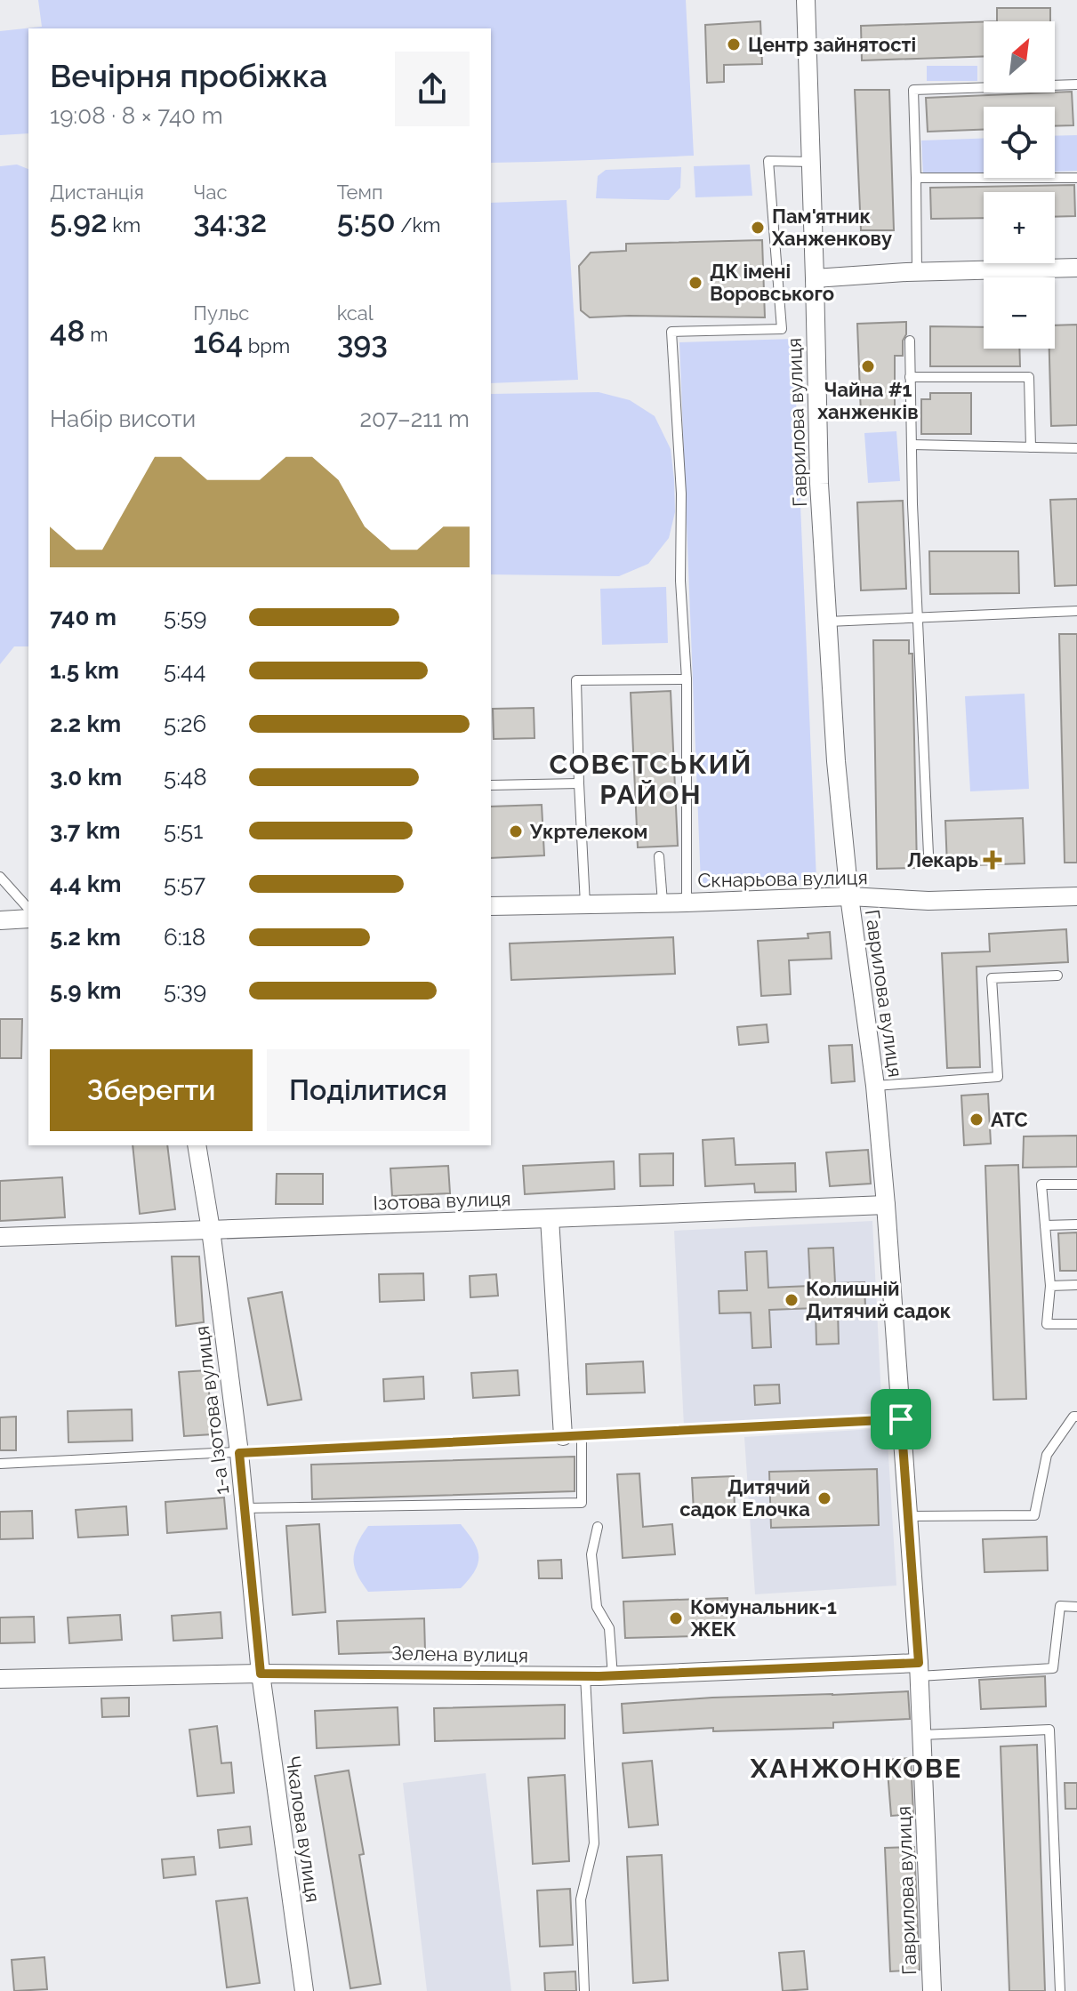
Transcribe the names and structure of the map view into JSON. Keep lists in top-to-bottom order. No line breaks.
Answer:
{"streets":{"street":["Гаврилова вулиця","Скнарьова вулиця","Ізотова вулиця","1-а Ізотова вулиця","Зелена вулиця","Чкалова вулиця"]},"crossings":[["Гаврилова вулиця","Скнарьова вулиця"],["Гаврилова вулиця","Ізотова вулиця"],["Гаврилова вулиця","Зелена вулиця"],["Ізотова вулиця","1-а Ізотова вулиця"],["1-а Ізотова вулиця","Зелена вулиця"],["1-а Ізотова вулиця","Чкалова вулиця"],["Зелена вулиця","Чкалова вулиця"]],"districts":["СОВЄТСЬКИЙ РАЙОН","ХАНЖОНКОВЕ"],"places":{"other":["Центр зайнятості","Пам'ятник Ханженкову","ДК імені Воровського","Чайна #1 ханженків","Укртелеком","АТС","Колишній Дитячий садок","Дитячий садок Елочка","Комунальник-1 ЖЕК"],"health":["Лекарь"]},"north":"top right","page":{"map_buttons":["+","−"],"heading":["Вечірня пробіжка","19:08 · 8 × 740 m"],"stats":[["Дистанція","5.92 km"],["Час","34:32"],["Темп","5:50 /km"],["48 m"],["Пульс","164 bpm"],["kcal","393"]],"chart":["Набір висоти","207–211 m"],"list":[{"name":"740 m","note":"5:59"},{"name":"1.5 km","note":"5:44"},{"name":"2.2 km","note":"5:26"},{"name":"3.0 km","note":"5:48"},{"name":"3.7 km","note":"5:51"},{"name":"4.4 km","note":"5:57"},{"name":"5.2 km","note":"6:18"},{"name":"5.9 km","note":"5:39"}],"buttons":["Зберегти","Поділитися"]}}
